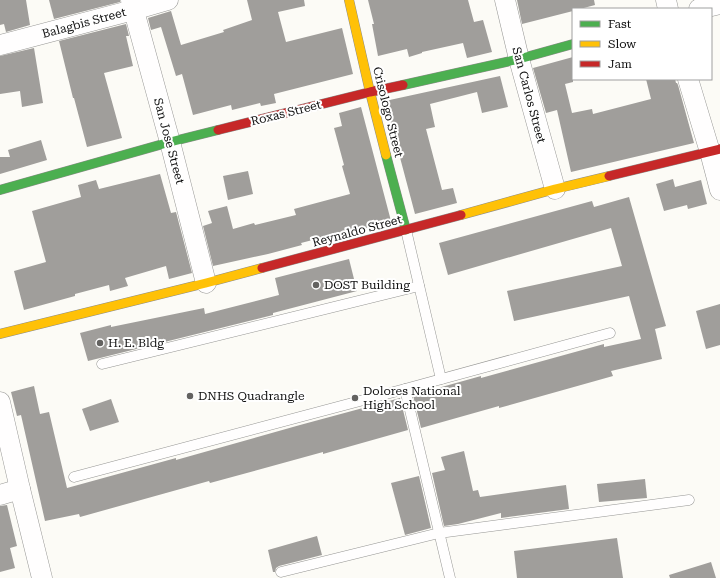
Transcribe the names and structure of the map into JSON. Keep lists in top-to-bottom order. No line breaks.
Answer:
{"streets":{"street":["Balagbis Street","San Carlos Street","Crisologo Street","Roxas Street","San Jose Street","Reynaldo Street"]},"crossings":[["Balagbis Street","San Jose Street"],["San Carlos Street","Roxas Street"],["San Carlos Street","Reynaldo Street"],["Crisologo Street","Roxas Street"],["Crisologo Street","Reynaldo Street"],["Roxas Street","San Jose Street"],["San Jose Street","Reynaldo Street"]],"places":["DOST Building","H. E. Bldg","DNHS Quadrangle","Dolores National High School"],"legend":["Fast","Slow","Jam"]}
